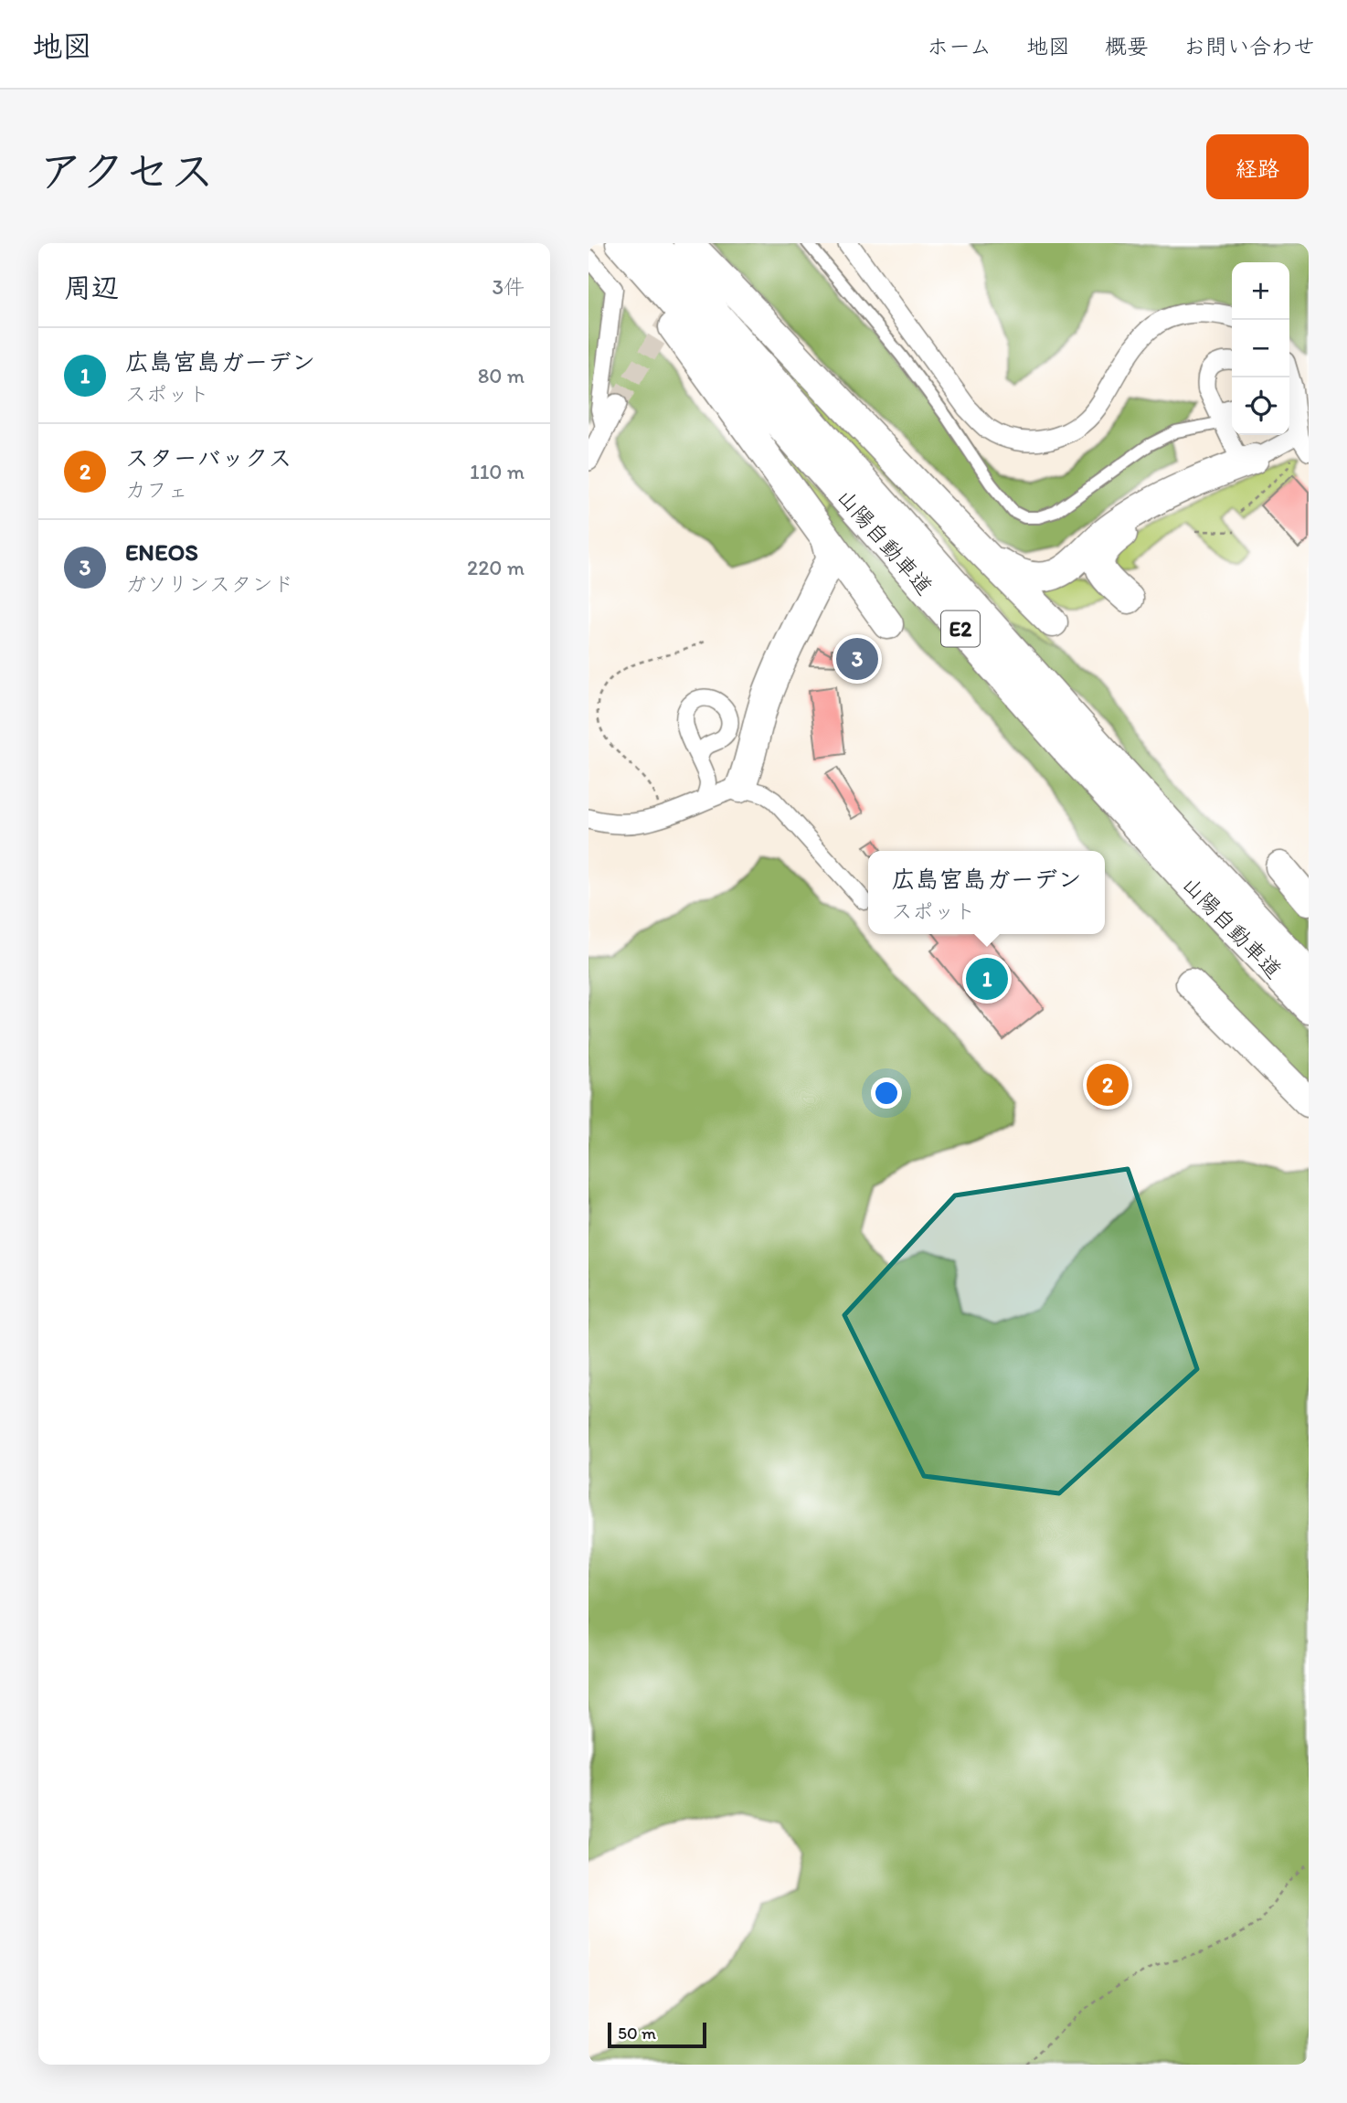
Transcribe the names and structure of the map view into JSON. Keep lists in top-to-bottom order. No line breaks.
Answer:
{"streets":{"highway":["山陽自動車道","E2"]},"scale_bar":"50 m","page":{"header":"地図","nav":["ホーム","地図","概要","お問い合わせ"],"title":"アクセス","buttons":"経路","heading":["周辺","3件"],"map_buttons":["+","−"],"list":[{"mark":"1","name":"広島宮島ガーデン","note":"スポット","value":"80 m"},{"mark":"2","name":"スターバックス","note":"カフェ","value":"110 m"},{"mark":"3","name":"ENEOS","note":"ガソリンスタンド","value":"220 m"}],"pins":["3","1","2"],"popup":["広島宮島ガーデン","スポット"],"scale":"50 m"}}
